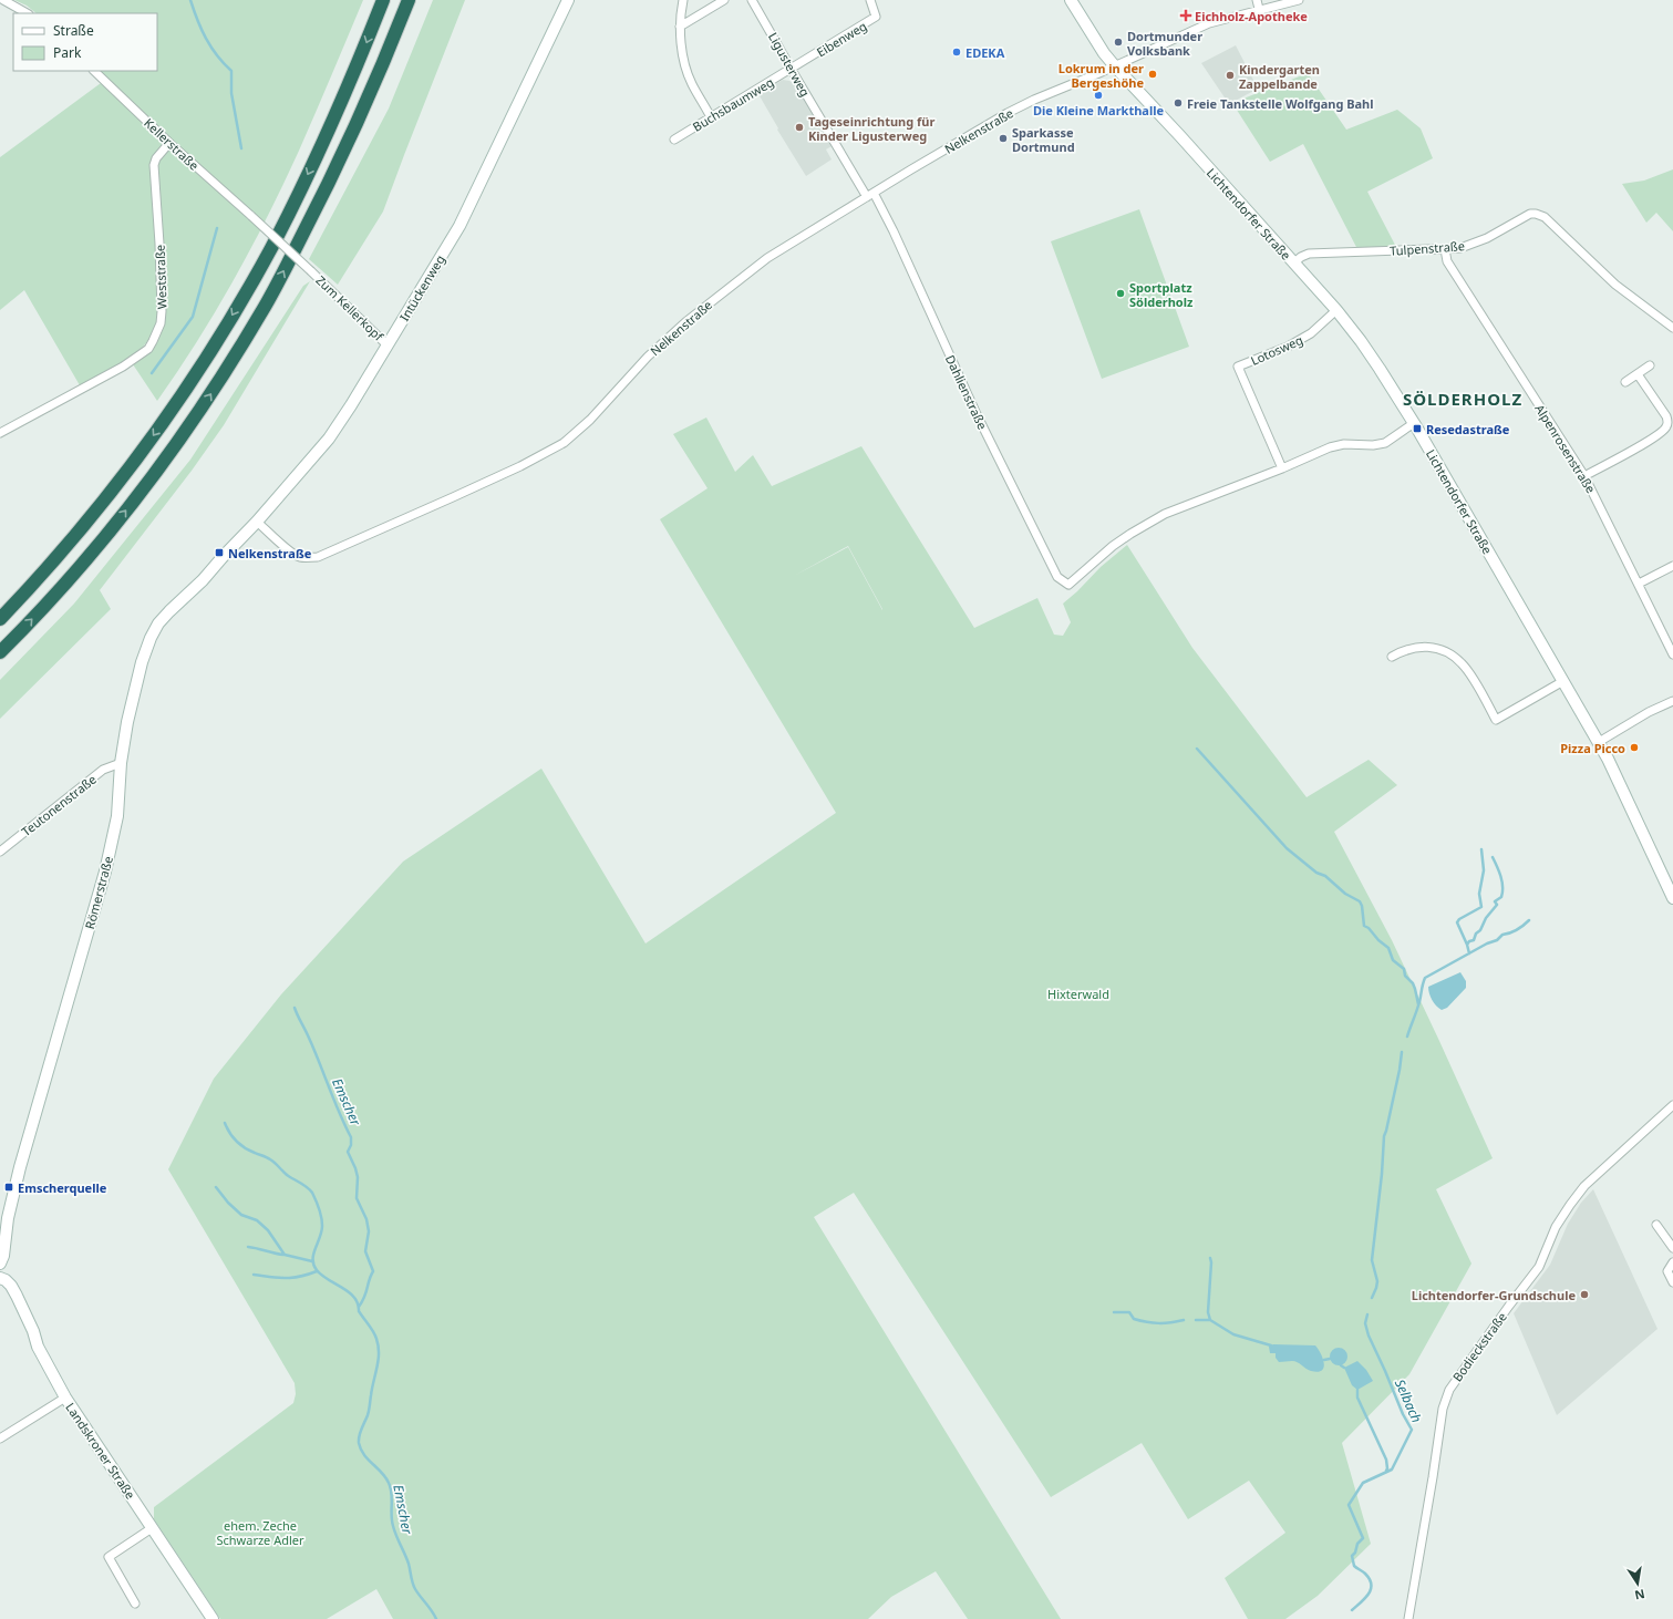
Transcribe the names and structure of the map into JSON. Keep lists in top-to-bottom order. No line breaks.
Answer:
{"streets":{"street":["Eibenweg","Ligusterweg","Buchsbaumweg","Nelkenstraße","Kellerstraße","Lichtendorfer Straße","Tulpenstraße","Weststraße","Intückenweg","Zum Kellerkopf","Lotosweg","Dahlienstraße","Alpenrosenstraße","Teutonenstraße","Römerstraße","Bodieckstraße","Landskroner Straße"]},"crossings":[["Eibenweg","Ligusterweg"],["Eibenweg","Buchsbaumweg"],["Ligusterweg","Buchsbaumweg"],["Ligusterweg","Nelkenstraße"],["Ligusterweg","Dahlienstraße"],["Nelkenstraße","Lichtendorfer Straße"],["Nelkenstraße","Intückenweg"],["Nelkenstraße","Dahlienstraße"],["Kellerstraße","Weststraße"],["Kellerstraße","Zum Kellerkopf"],["Lichtendorfer Straße","Tulpenstraße"],["Lichtendorfer Straße","Lotosweg"],["Tulpenstraße","Alpenrosenstraße"],["Intückenweg","Zum Kellerkopf"],["Intückenweg","Römerstraße"],["Lotosweg","Dahlienstraße"],["Teutonenstraße","Römerstraße"]],"districts":["SÖLDERHOLZ"],"water":["Emscher","Selbach"],"parks":["Hixterwald","ehem. Zeche Schwarze Adler"],"places":{"health":["Eichholz-Apotheke"],"other":["Dortmunder Volksbank","EDEKA","Lokrum in der Bergeshöhe","Kindergarten Zappelbande","Die Kleine Markthalle","Freie Tankstelle Wolfgang Bahl","Tageseinrichtung für Kinder Ligusterweg","Sparkasse Dortmund","Sportplatz Sölderholz","Pizza Picco","Lichtendorfer-Grundschule"],"transit":["Resedastraße","Nelkenstraße","Emscherquelle"]},"legend":["Straße","Park"],"north":"bottom"}
